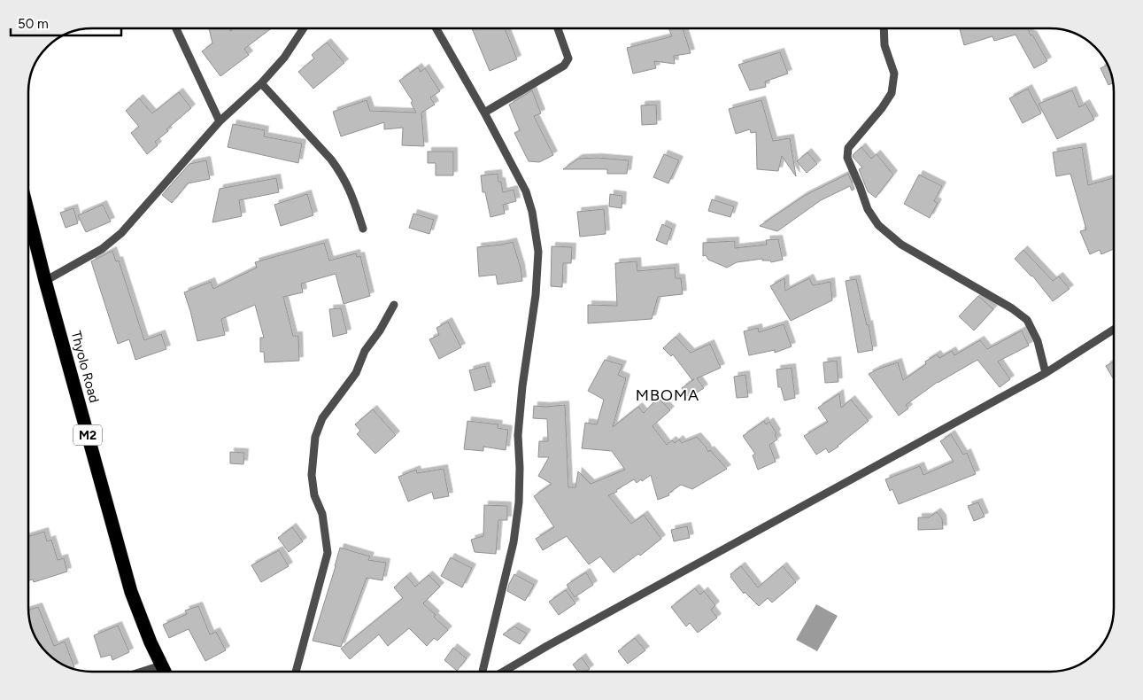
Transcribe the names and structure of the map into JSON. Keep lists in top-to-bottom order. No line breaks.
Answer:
{"streets":{"highway":["Thyolo Road","M2"]},"districts":["MBOMA"],"scale_bar":"50 m"}
